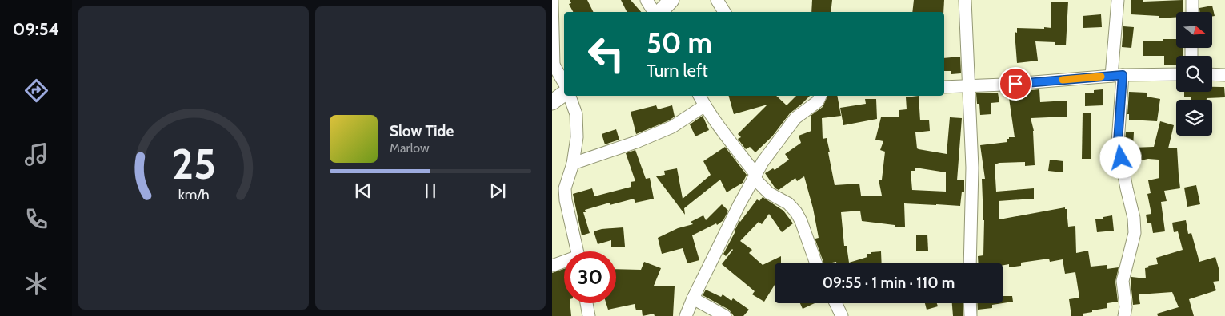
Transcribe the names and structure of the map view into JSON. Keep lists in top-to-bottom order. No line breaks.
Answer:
{"north":"right","page":{"tabs":"09:54","turn":["50 m","Turn left"],"song":["Slow Tide","Marlow"],"limit":"30","trip":"09:55 · 1 min · 110 m","gauge":["25","km/h"]}}
